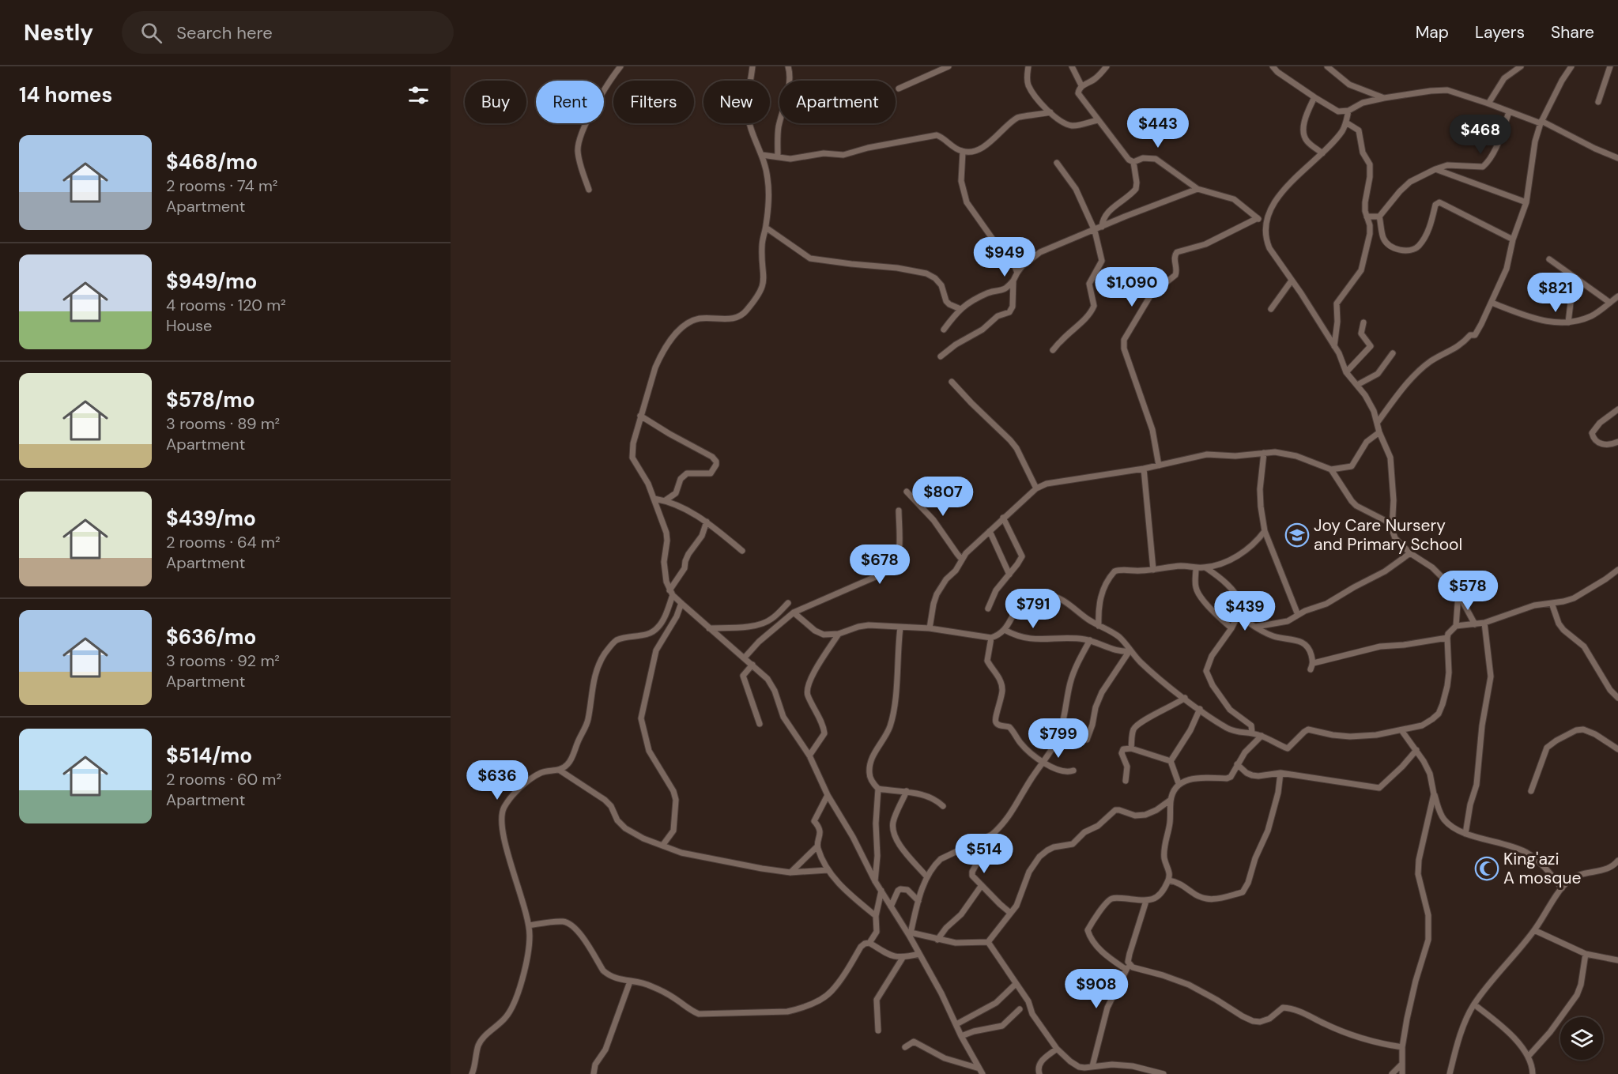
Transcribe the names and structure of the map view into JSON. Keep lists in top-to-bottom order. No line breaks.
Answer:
{"places":{"school or university":["Joy Care Nursery and Primary School"],"mosque":["King'azi A mosque"]},"page":{"header":"Nestly","search":"Search here","nav":["Map","Layers","Share"],"heading":"14 homes","chip":["Buy","Rent","Filters","New","Apartment"],"price":["$443","$468","$949","$1,090","$821","$807","$678","$578","$791","$439","$799","$636","$514","$908"],"list":[{"name":"$468/mo","note":"2 rooms · 74 m² · Apartment"},{"name":"$949/mo","note":"4 rooms · 120 m² · House"},{"name":"$578/mo","note":"3 rooms · 89 m² · Apartment"},{"name":"$439/mo","note":"2 rooms · 64 m² · Apartment"},{"name":"$636/mo","note":"3 rooms · 92 m² · Apartment"},{"name":"$514/mo","note":"2 rooms · 60 m² · Apartment"}]}}
